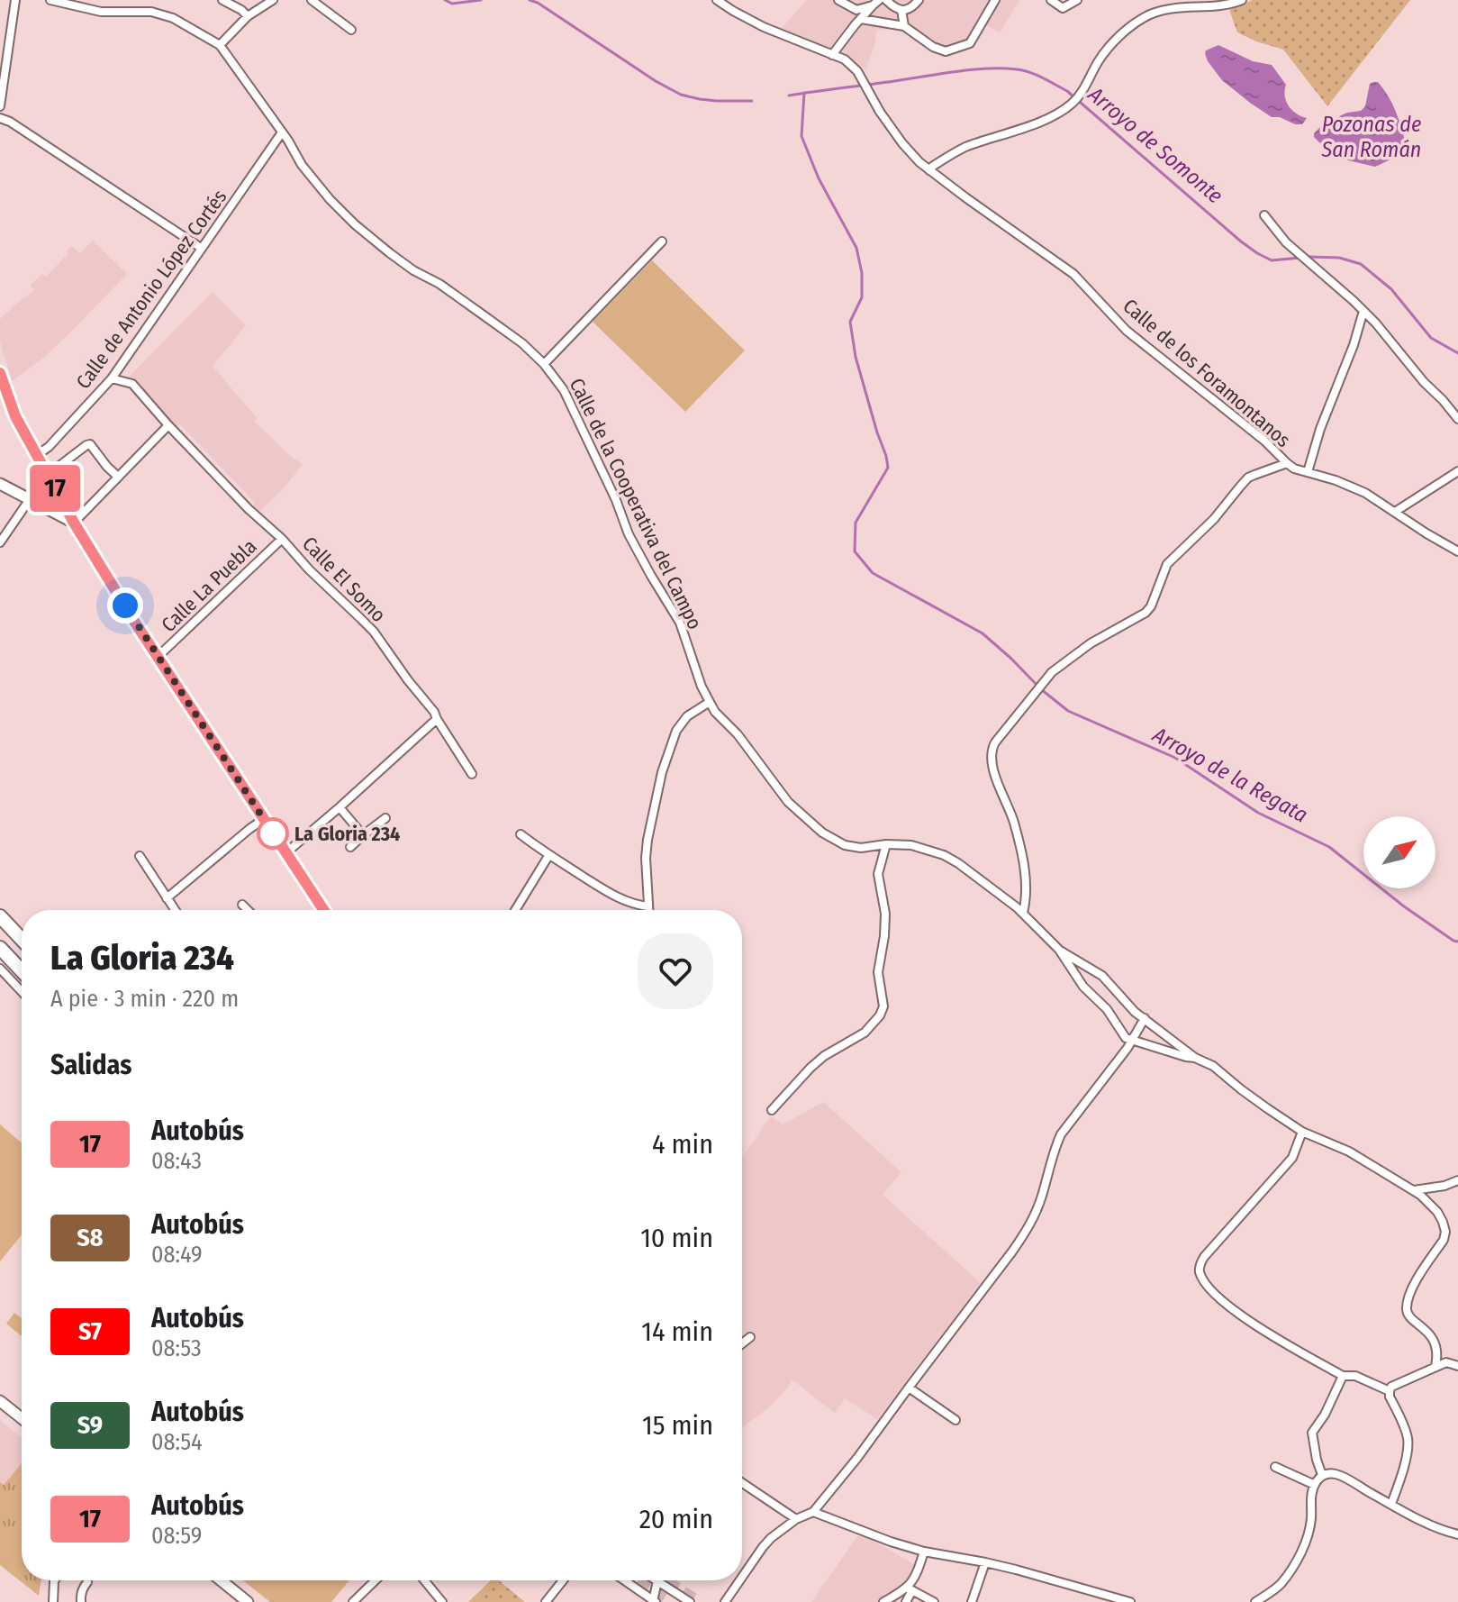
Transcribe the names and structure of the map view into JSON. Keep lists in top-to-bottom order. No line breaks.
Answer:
{"streets":{"street":["Calle de Antonio López Cortés","Calle de los Foramontanos","Calle de la Cooperativa del Campo","Calle El Somo","Calle La Puebla"]},"crossings":[["Calle de Antonio López Cortés","Calle de la Cooperativa del Campo"],["Calle de Antonio López Cortés","Calle El Somo"],["Calle El Somo","Calle La Puebla"]],"water":["Pozonas de San Román","Arroyo de Somonte","Arroyo de la Regata"],"places":["La Gloria 234"],"lines":["bus line 17"],"north":"top right","page":{"on_map":"17","heading":[["La Gloria 234","A pie · 3 min · 220 m"],"Salidas"],"list":[{"mark":"17","name":"Autobús","note":"08:43","value":"4 min"},{"mark":"S8","name":"Autobús","note":"08:49","value":"10 min"},{"mark":"S7","name":"Autobús","note":"08:53","value":"14 min"},{"mark":"S9","name":"Autobús","note":"08:54","value":"15 min"},{"mark":"17","name":"Autobús","note":"08:59","value":"20 min"}]}}
